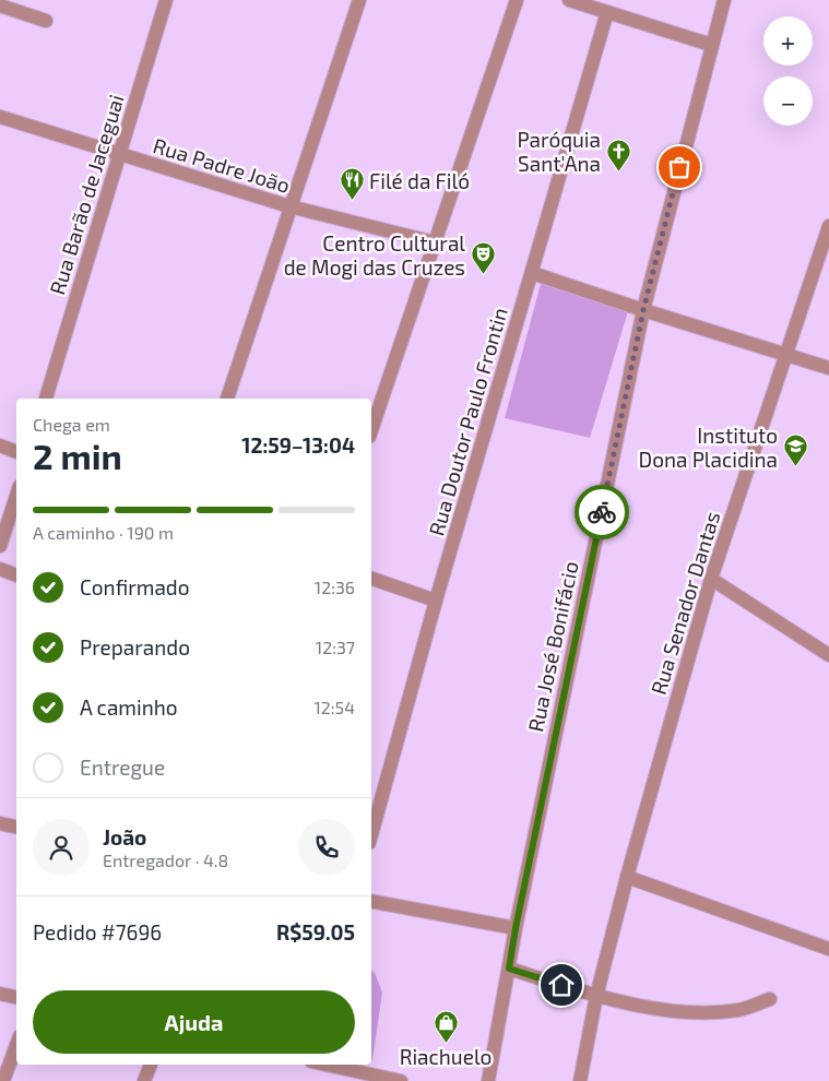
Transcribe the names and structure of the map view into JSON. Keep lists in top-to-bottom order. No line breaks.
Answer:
{"streets":{"street":["Rua Padre João","Rua Barão de Jaceguai","Rua Doutor Paulo Frontin","Rua Senador Dantas","Rua José Bonifácio"]},"crossings":[["Rua Padre João","Rua Barão de Jaceguai"]],"places":{"church":["Paróquia Sant'Ana"],"restaurant":["Filé da Filó"],"theatre":["Centro Cultural de Mogi das Cruzes"],"school or university":["Instituto Dona Placidina"],"shop":["Riachuelo"]},"page":{"map_buttons":["+","−"],"heading":["2 min","Chega em","12:59–13:04"],"panel":["João","Entregador · 4.8","Pedido #7696","R$59.05"],"bar":"A caminho · 190 m","list":[["Confirmado","12:36"],["Preparando","12:37"],["A caminho","12:54"],"Entregue"],"buttons":"Ajuda"}}
